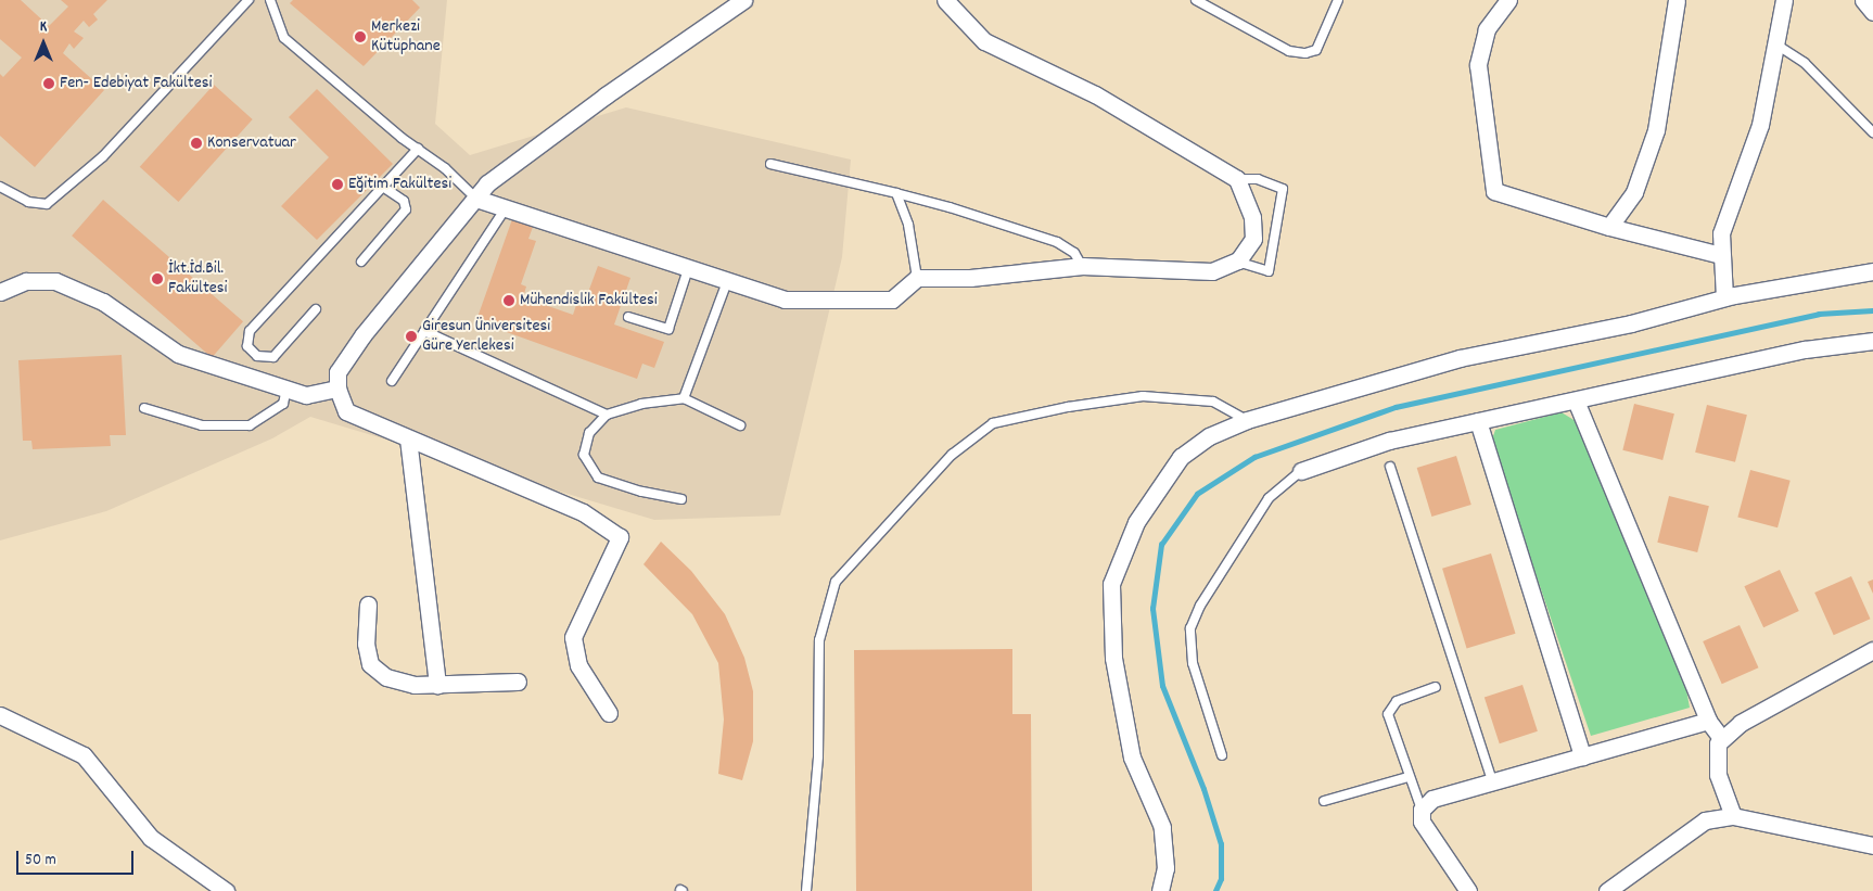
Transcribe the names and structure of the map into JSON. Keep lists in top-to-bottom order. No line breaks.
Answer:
{"places":["Merkezi Kütüphane","Fen- Edebiyat Fakültesi","Konservatuar","Eğitim Fakültesi","İkt.İd.Bil. Fakültesi","Mühendislik Fakültesi","Giresun Üniversitesi Güre Yerlekesi"],"scale_bar":"50 m","north":"top"}
